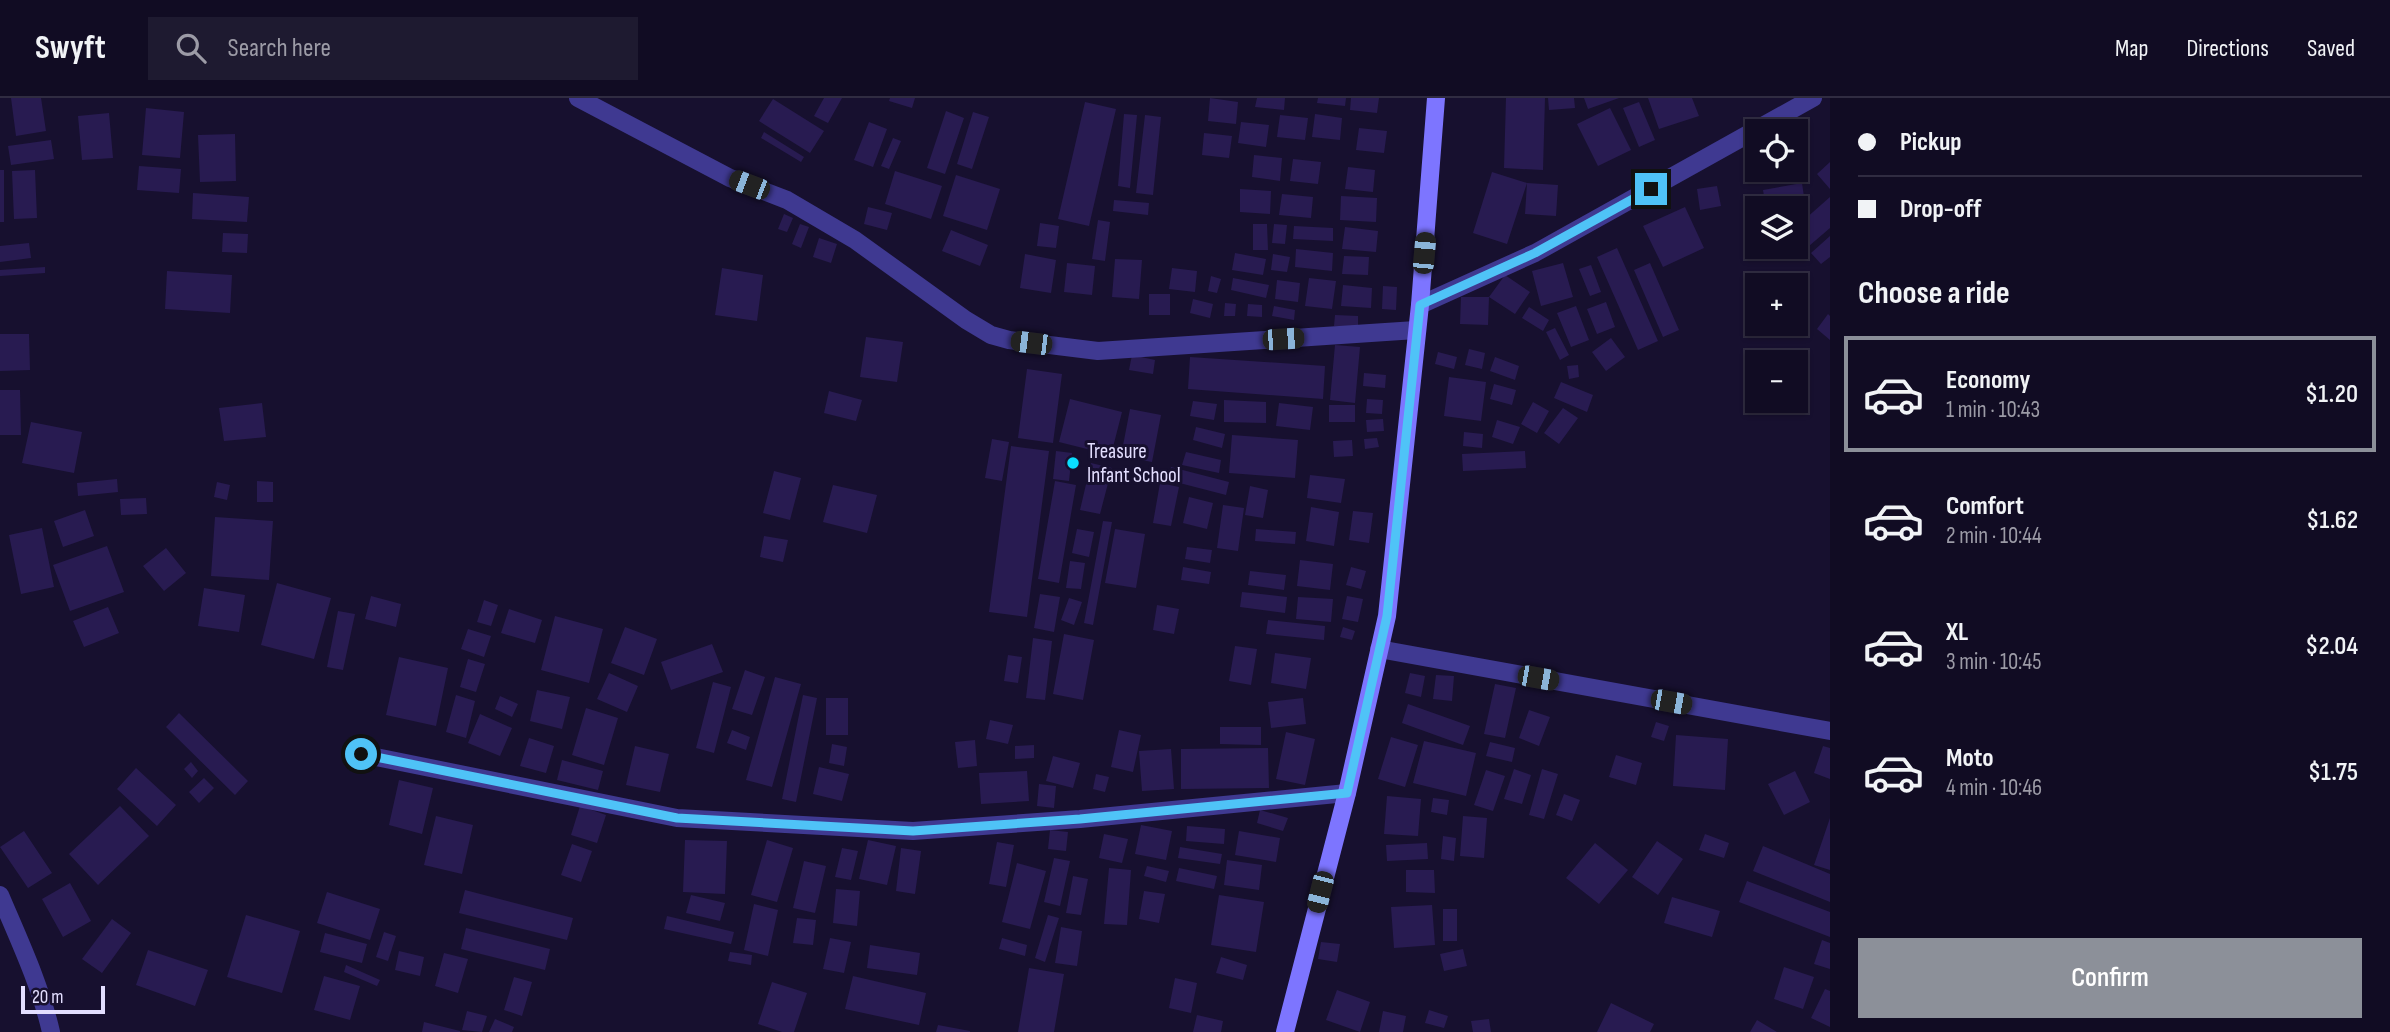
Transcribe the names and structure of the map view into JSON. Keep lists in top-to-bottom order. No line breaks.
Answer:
{"places":["Treasure Infant School"],"scale_bar":"20 m","page":{"header":"Swyft","search":"Search here","nav":["Map","Directions","Saved"],"banner":["Pickup","Drop-off"],"map_buttons":["+","−"],"heading":"Choose a ride","list":[{"name":"Economy","note":"1 min · 10:43","value":"$1.20"},{"name":"Comfort","note":"2 min · 10:44","value":"$1.62"},{"name":"XL","note":"3 min · 10:45","value":"$2.04"},{"name":"Moto","note":"4 min · 10:46","value":"$1.75"}],"buttons":"Confirm","scale":"20 m"}}
